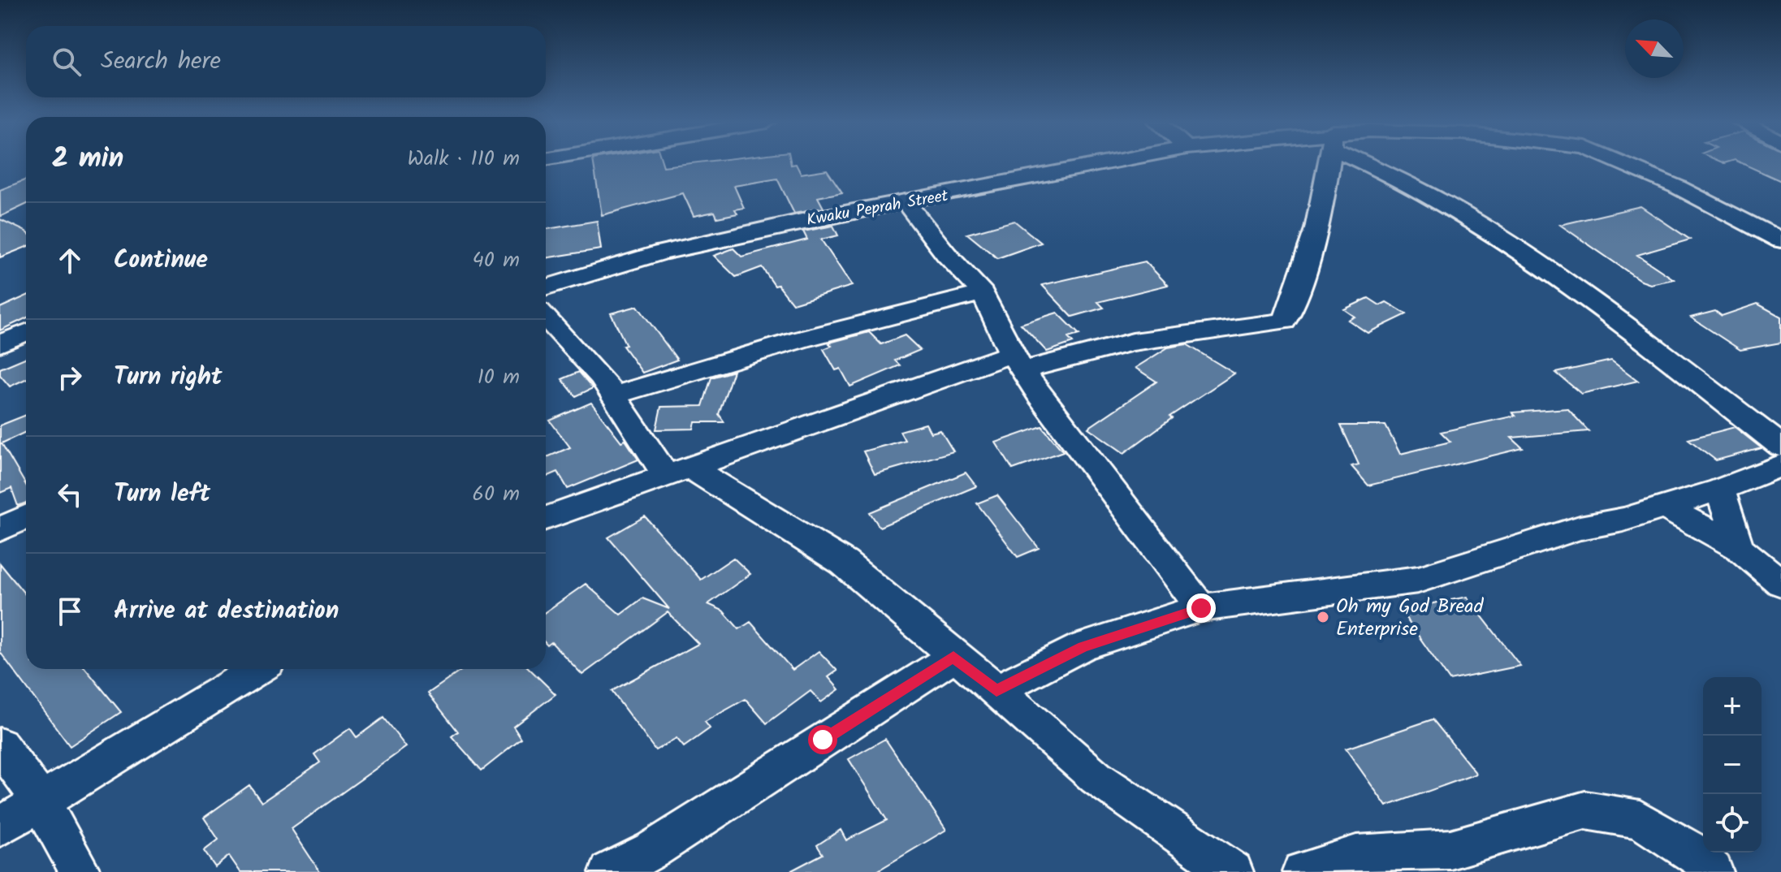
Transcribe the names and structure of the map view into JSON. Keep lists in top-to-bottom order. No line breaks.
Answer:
{"streets":{"street":["Kwaku Peprah Street"]},"places":["Oh my God Bread Enterprise"],"north":"top left","page":{"search":"Search here","heading":["2 min","Walk · 110 m"],"list":[["Continue","40 m"],["Turn right","10 m"],["Turn left","60 m"],"Arrive at destination"],"map_buttons":["+","−"]}}
